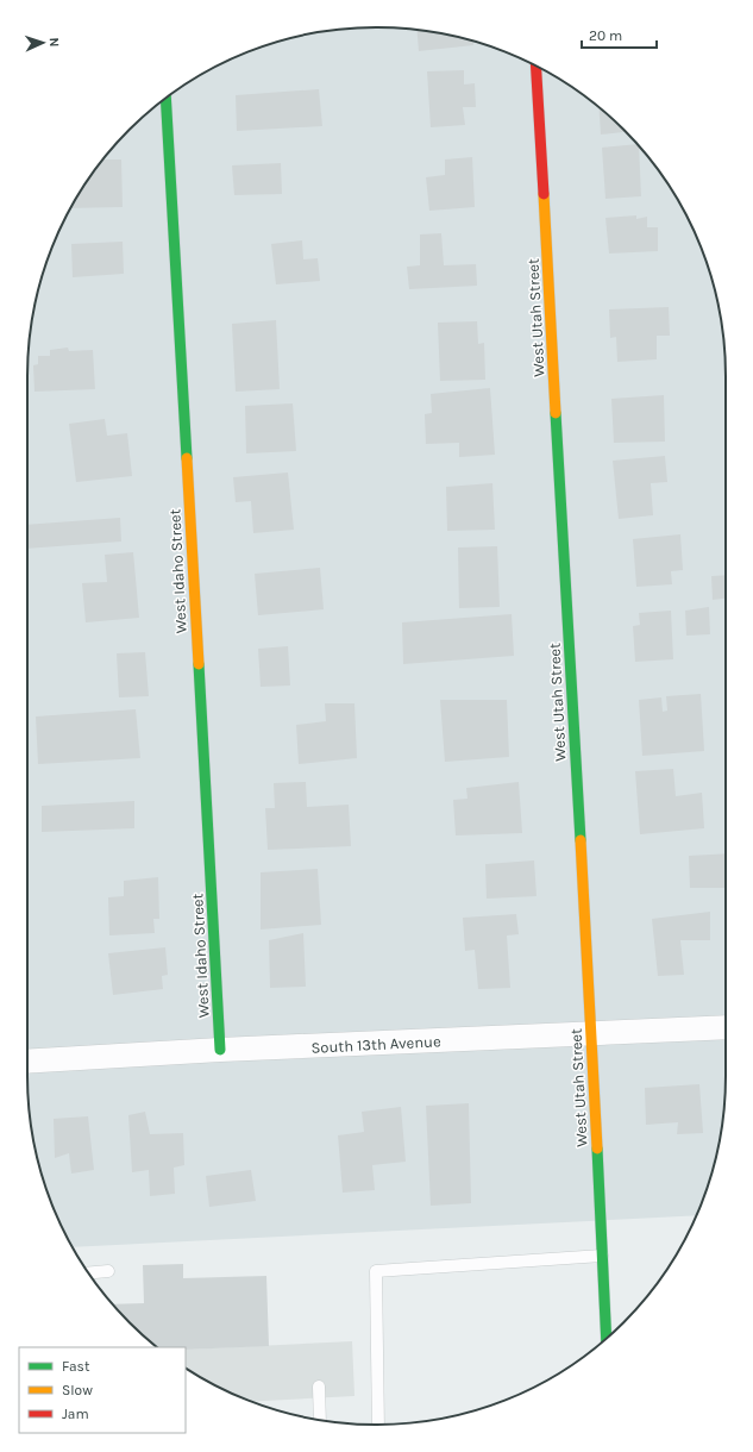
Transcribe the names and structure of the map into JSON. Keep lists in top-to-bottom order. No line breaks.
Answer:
{"streets":{"street":["West Utah Street","West Idaho Street","South 13th Avenue"]},"crossings":[["West Utah Street","South 13th Avenue"],["West Idaho Street","South 13th Avenue"]],"legend":["Fast","Slow","Jam"],"scale_bar":"20 m","north":"right"}
